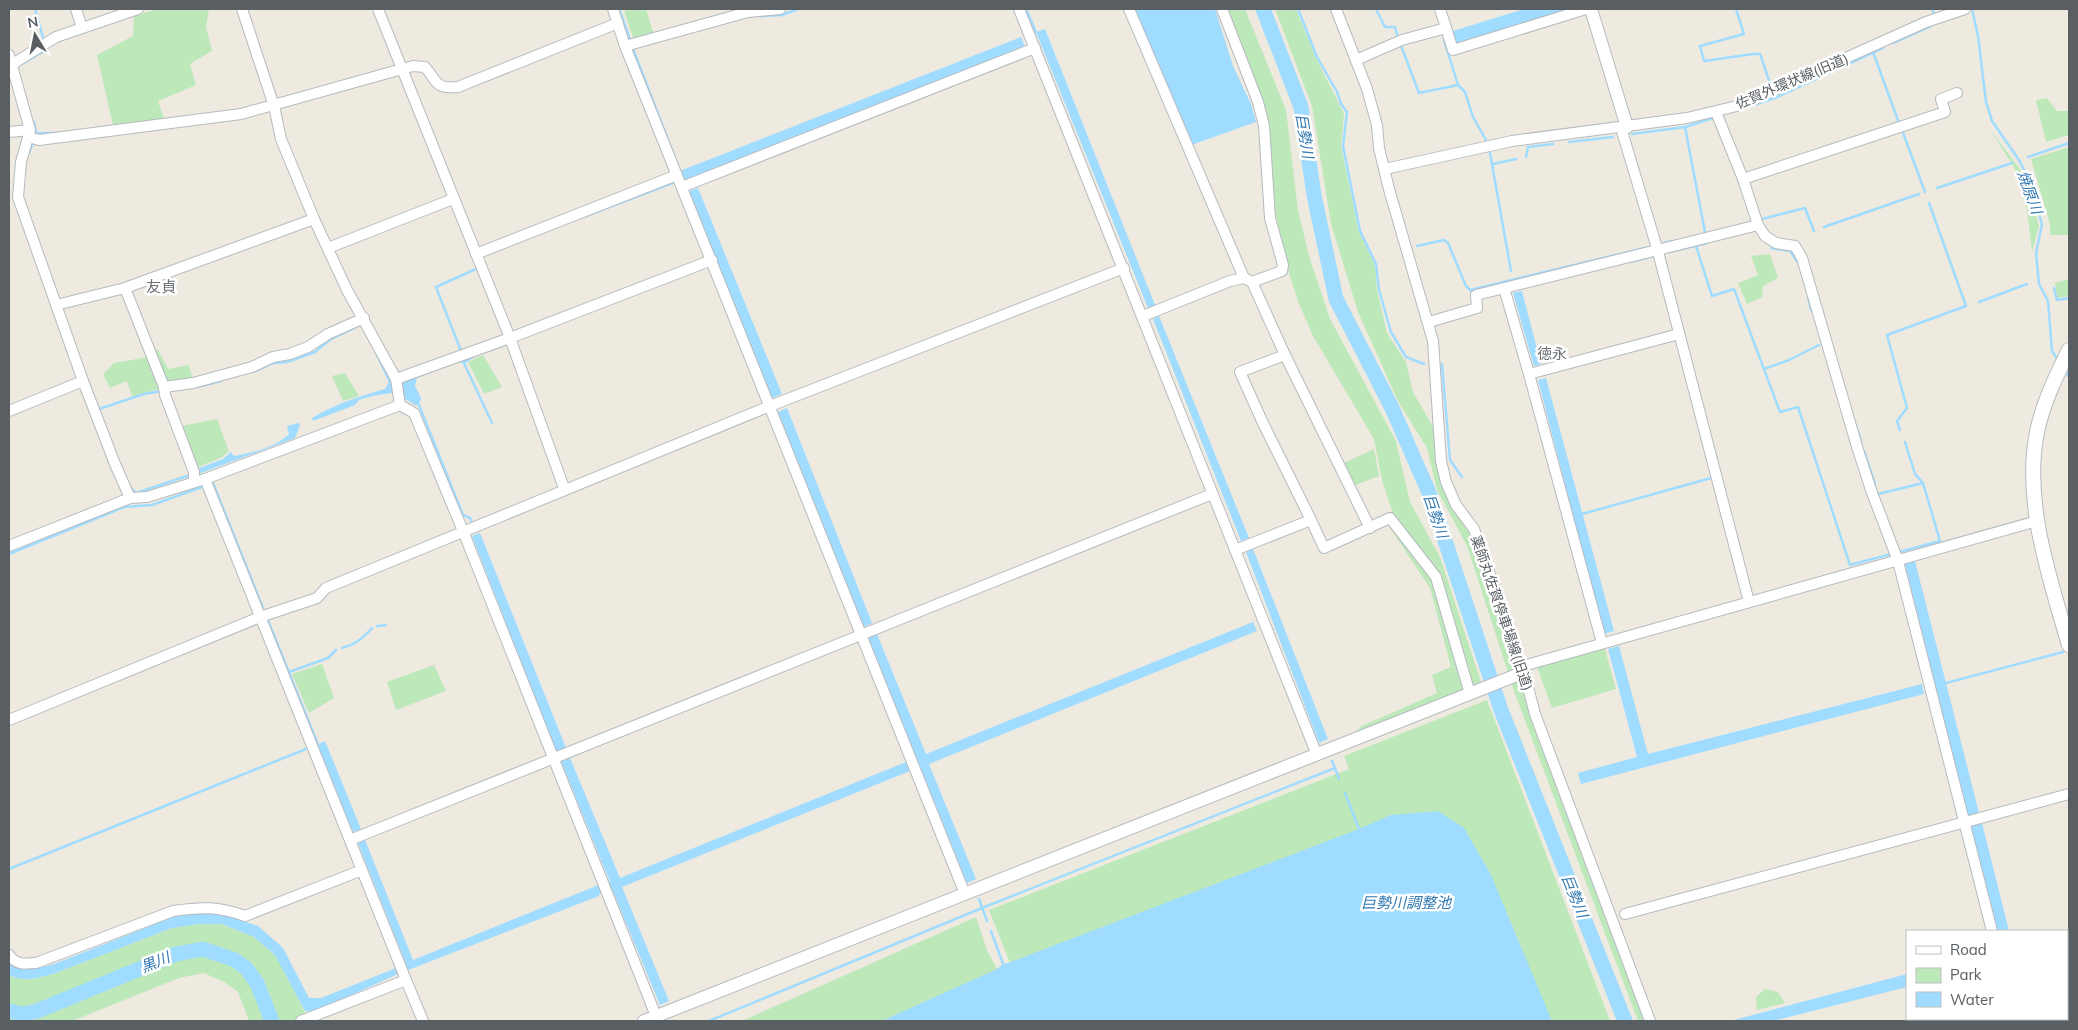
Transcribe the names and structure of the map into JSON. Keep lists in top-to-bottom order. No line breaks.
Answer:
{"streets":{"street":["佐賀外環状線(旧道)","薬師丸佐賀停車場線(旧道)"]},"crossings":[["佐賀外環状線(旧道)","薬師丸佐賀停車場線(旧道)"]],"districts":["友貞","徳永"],"water":["巨勢川","焼原川","巨勢川調整池","黒川"],"legend":["Road","Park","Water"],"north":"top"}
